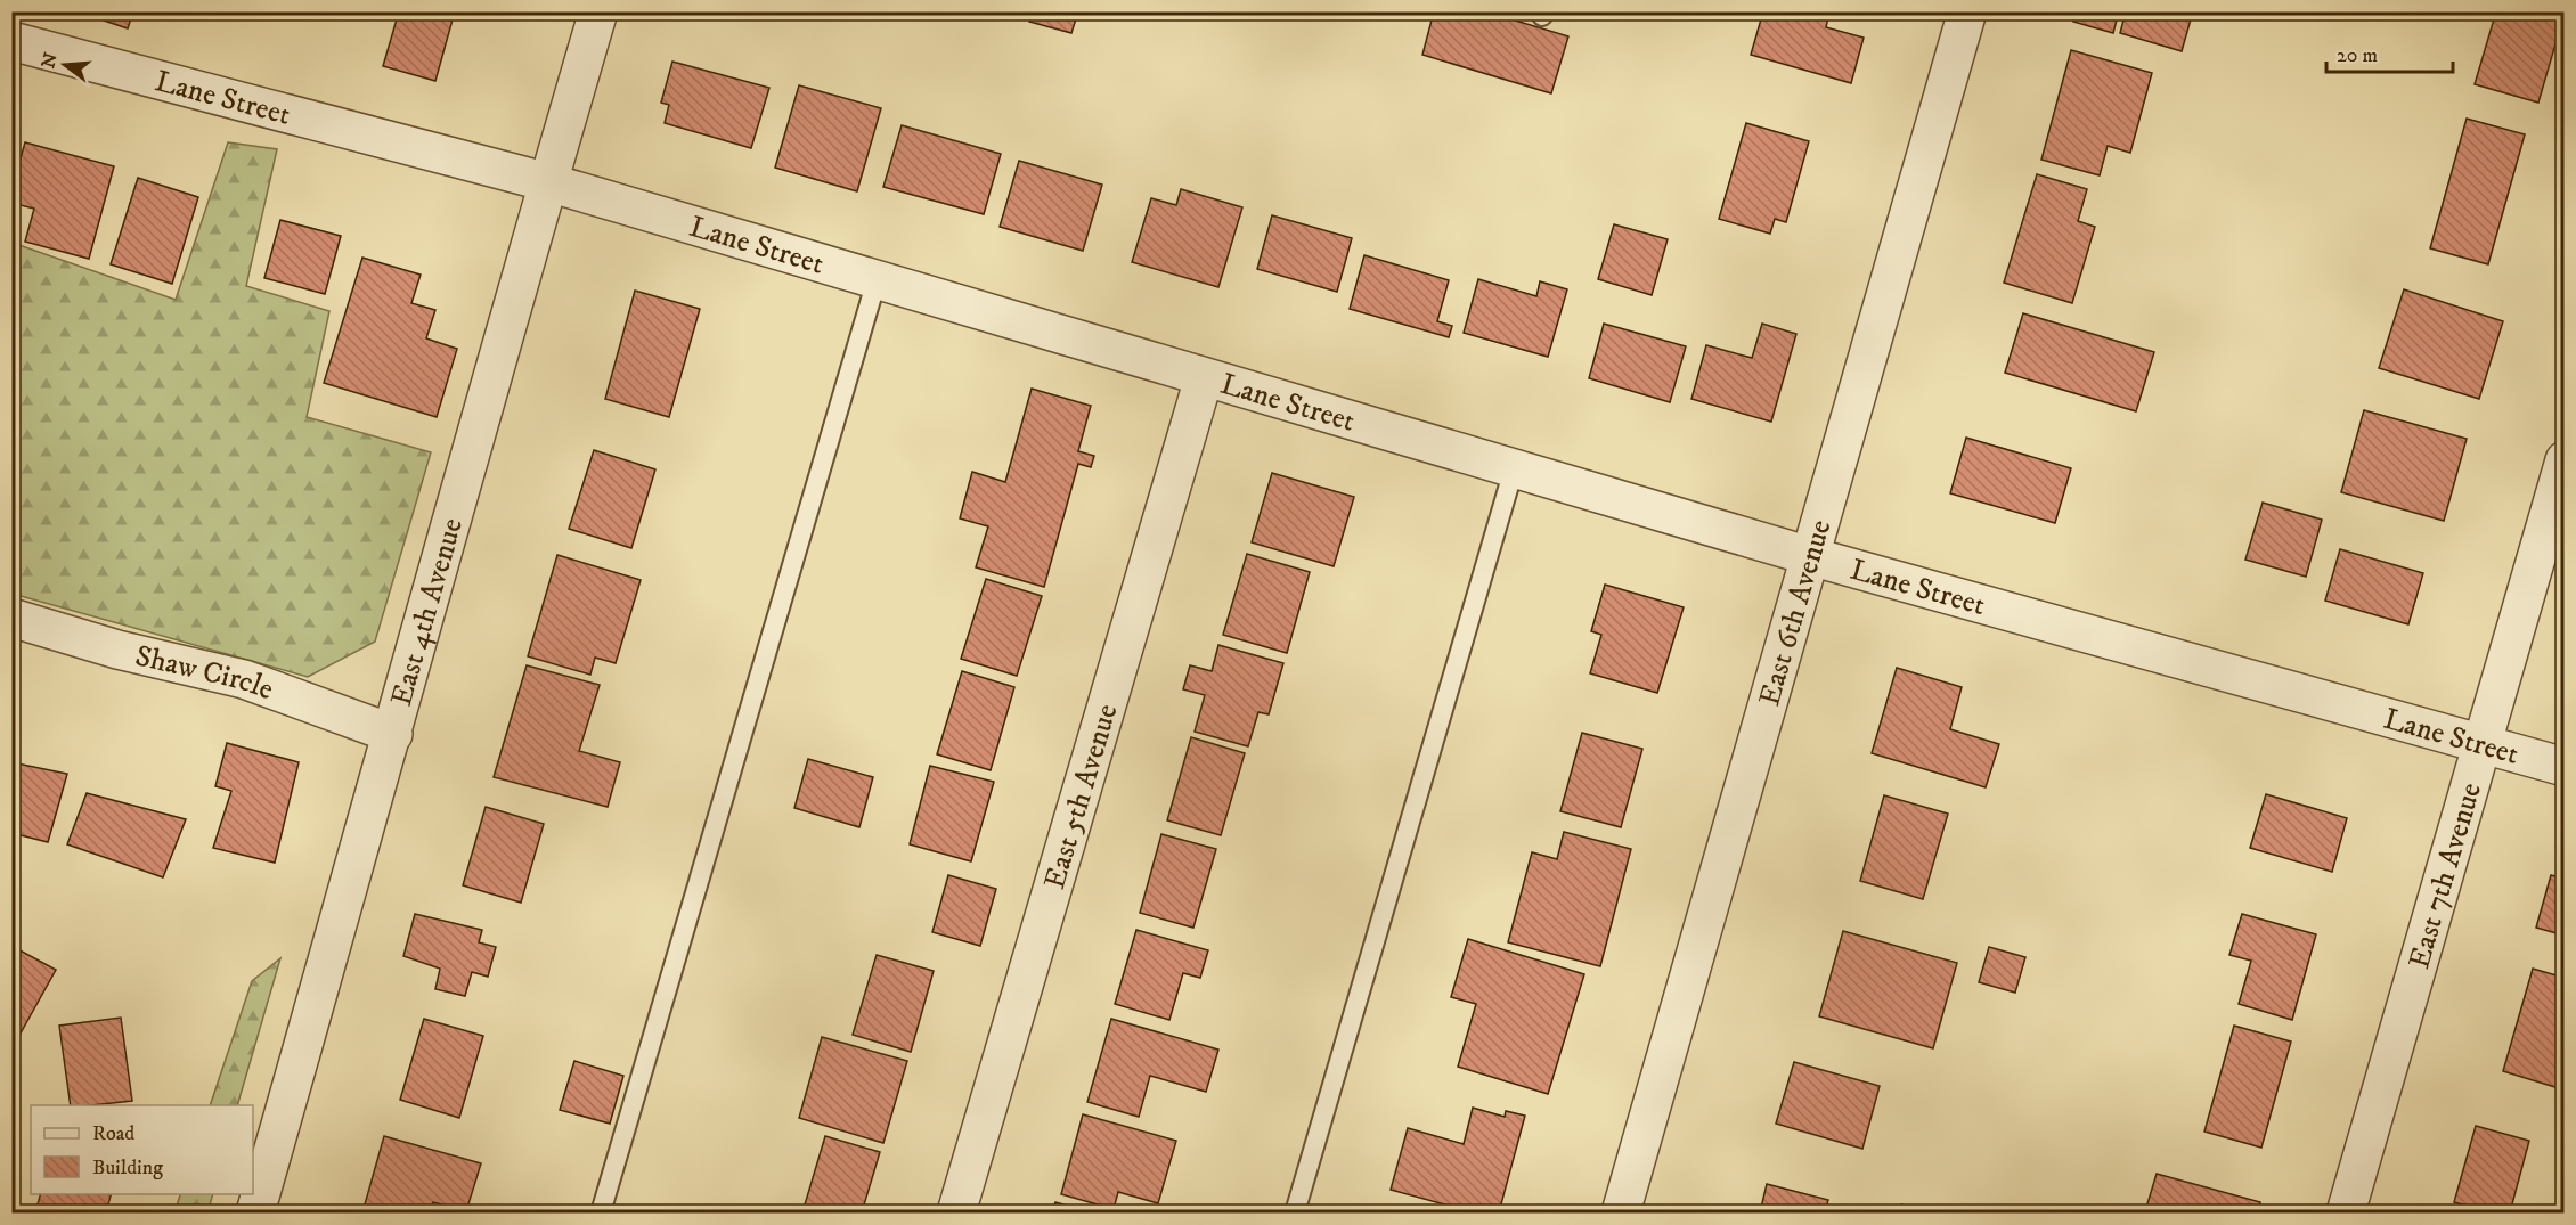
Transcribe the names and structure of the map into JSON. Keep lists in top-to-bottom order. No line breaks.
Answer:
{"streets":{"street":["Lane Street","East 4th Avenue","East 6th Avenue","Shaw Circle","East 5th Avenue","East 7th Avenue"]},"crossings":[["Lane Street","East 4th Avenue"],["Lane Street","East 6th Avenue"],["Lane Street","East 5th Avenue"],["Lane Street","East 7th Avenue"],["East 4th Avenue","Shaw Circle"]],"legend":["Road","Building"],"scale_bar":"20 m","north":"left"}
